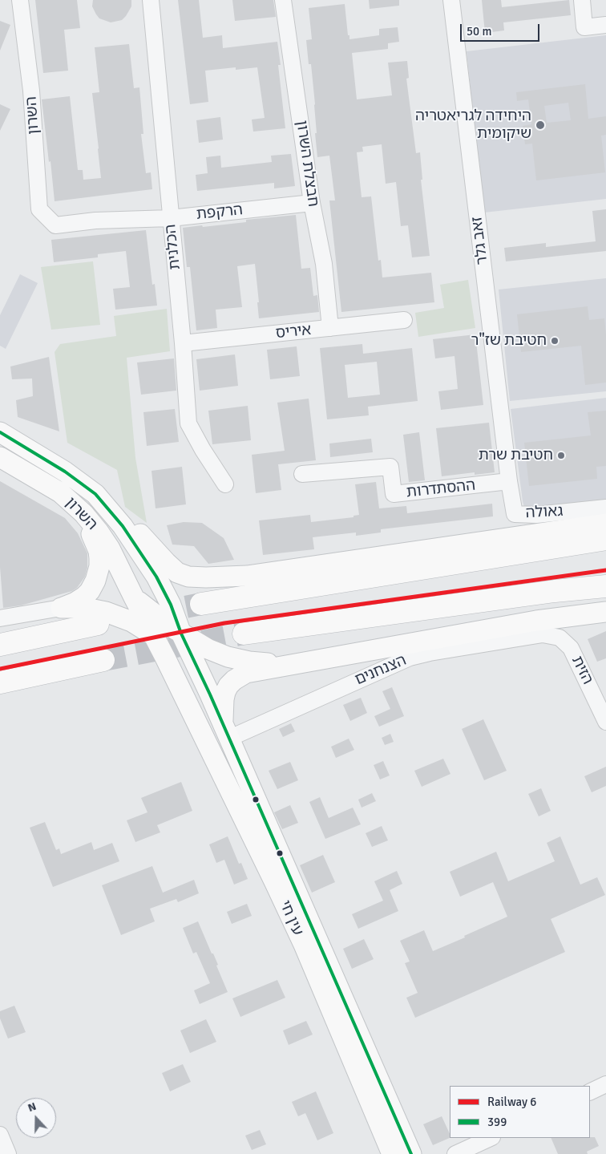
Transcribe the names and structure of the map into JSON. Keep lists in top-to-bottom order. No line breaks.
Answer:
{"streets":{"main road":["השרון","עין חי"],"street":["חבצלת השרון","הרקפת","זאב גלר","הכלנית","איריס","ההסתדרות","גאולה","הצנחנים","הזית"]},"crossings":[["השרון","הרקפת"],["השרון","עין חי"],["חבצלת השרון","הרקפת"],["חבצלת השרון","איריס"],["הרקפת","הכלנית"],["זאב גלר","ההסתדרות"],["זאב גלר","גאולה"],["הכלנית","איריס"],["ההסתדרות","גאולה"],["הצנחנים","הזית"],["הצנחנים","עין חי"]],"places":["היחידה לגריאטריה שיקומית","חטיבת שז\"ר","חטיבת שרת"],"lines":["transit line 399","rail line 6"],"legend":["Railway 6","399"],"scale_bar":"50 m","north":"top"}
